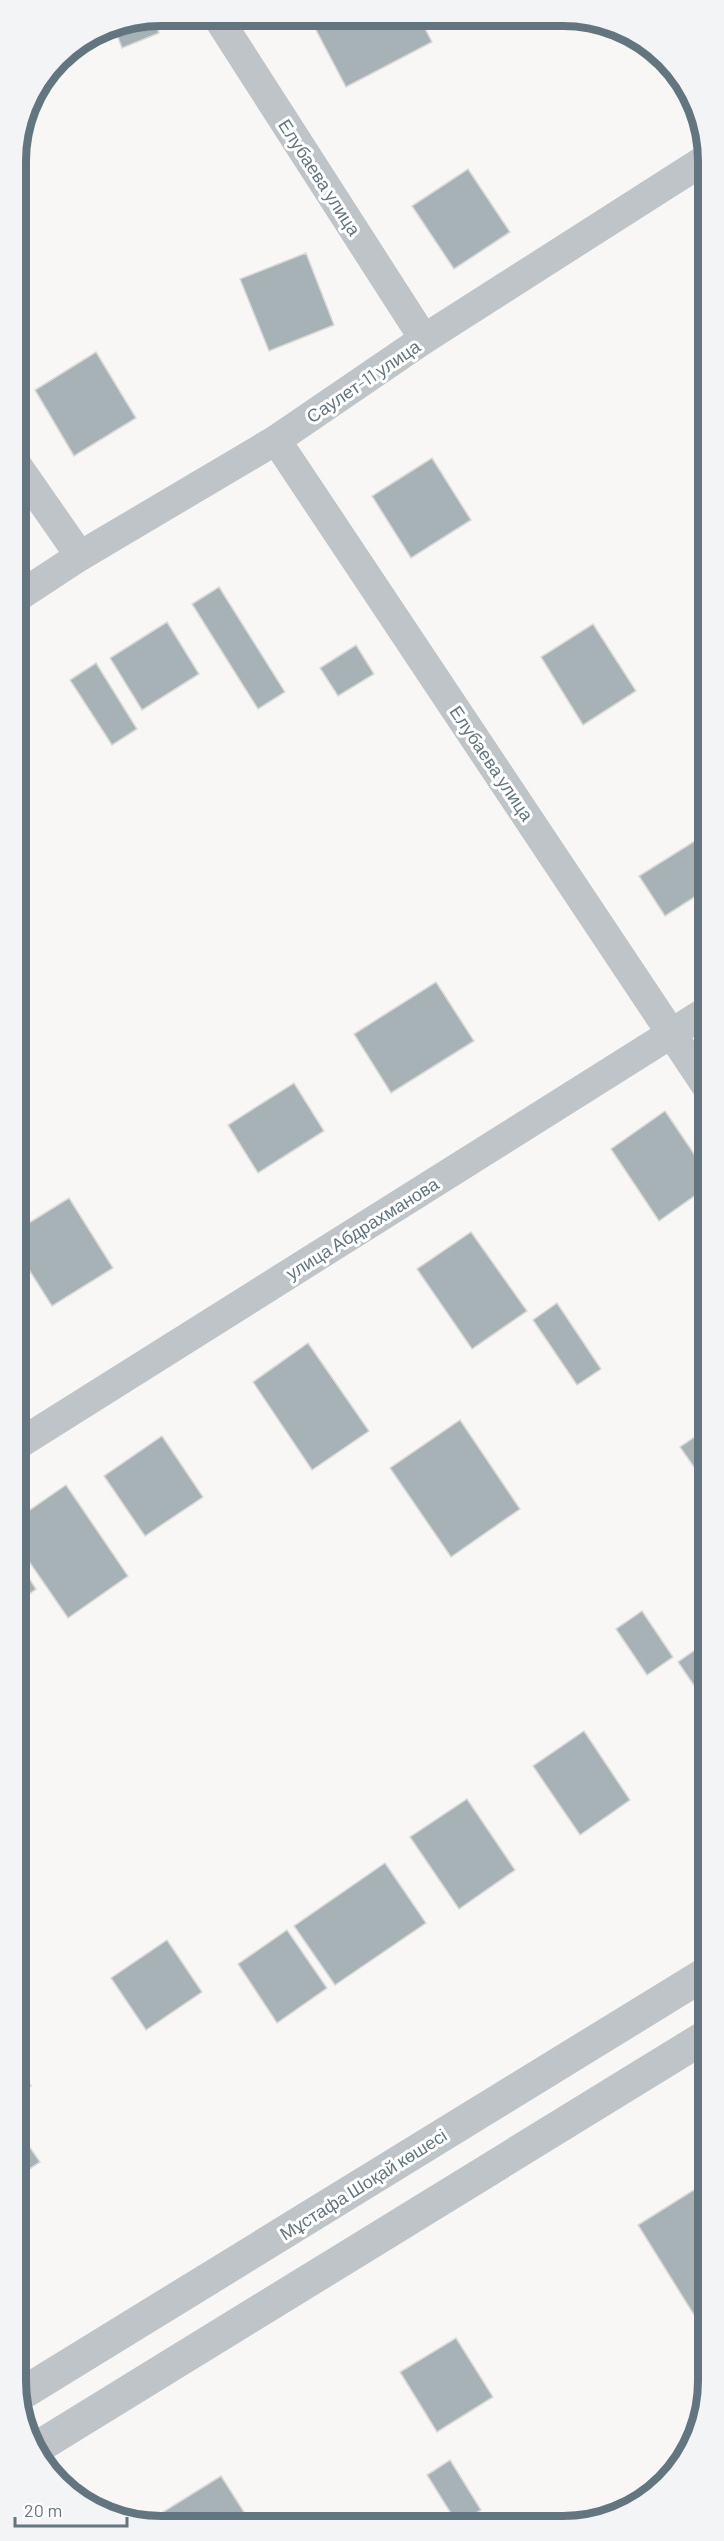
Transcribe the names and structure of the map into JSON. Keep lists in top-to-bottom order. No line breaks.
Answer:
{"streets":{"street":["Елубаева улица","Саулет-11 улица","улица Абдрахманова","Мұстафа Шоқай көшесі"]},"crossings":[["Елубаева улица","Саулет-11 улица"],["Елубаева улица","улица Абдрахманова"]],"scale_bar":"20 m"}
